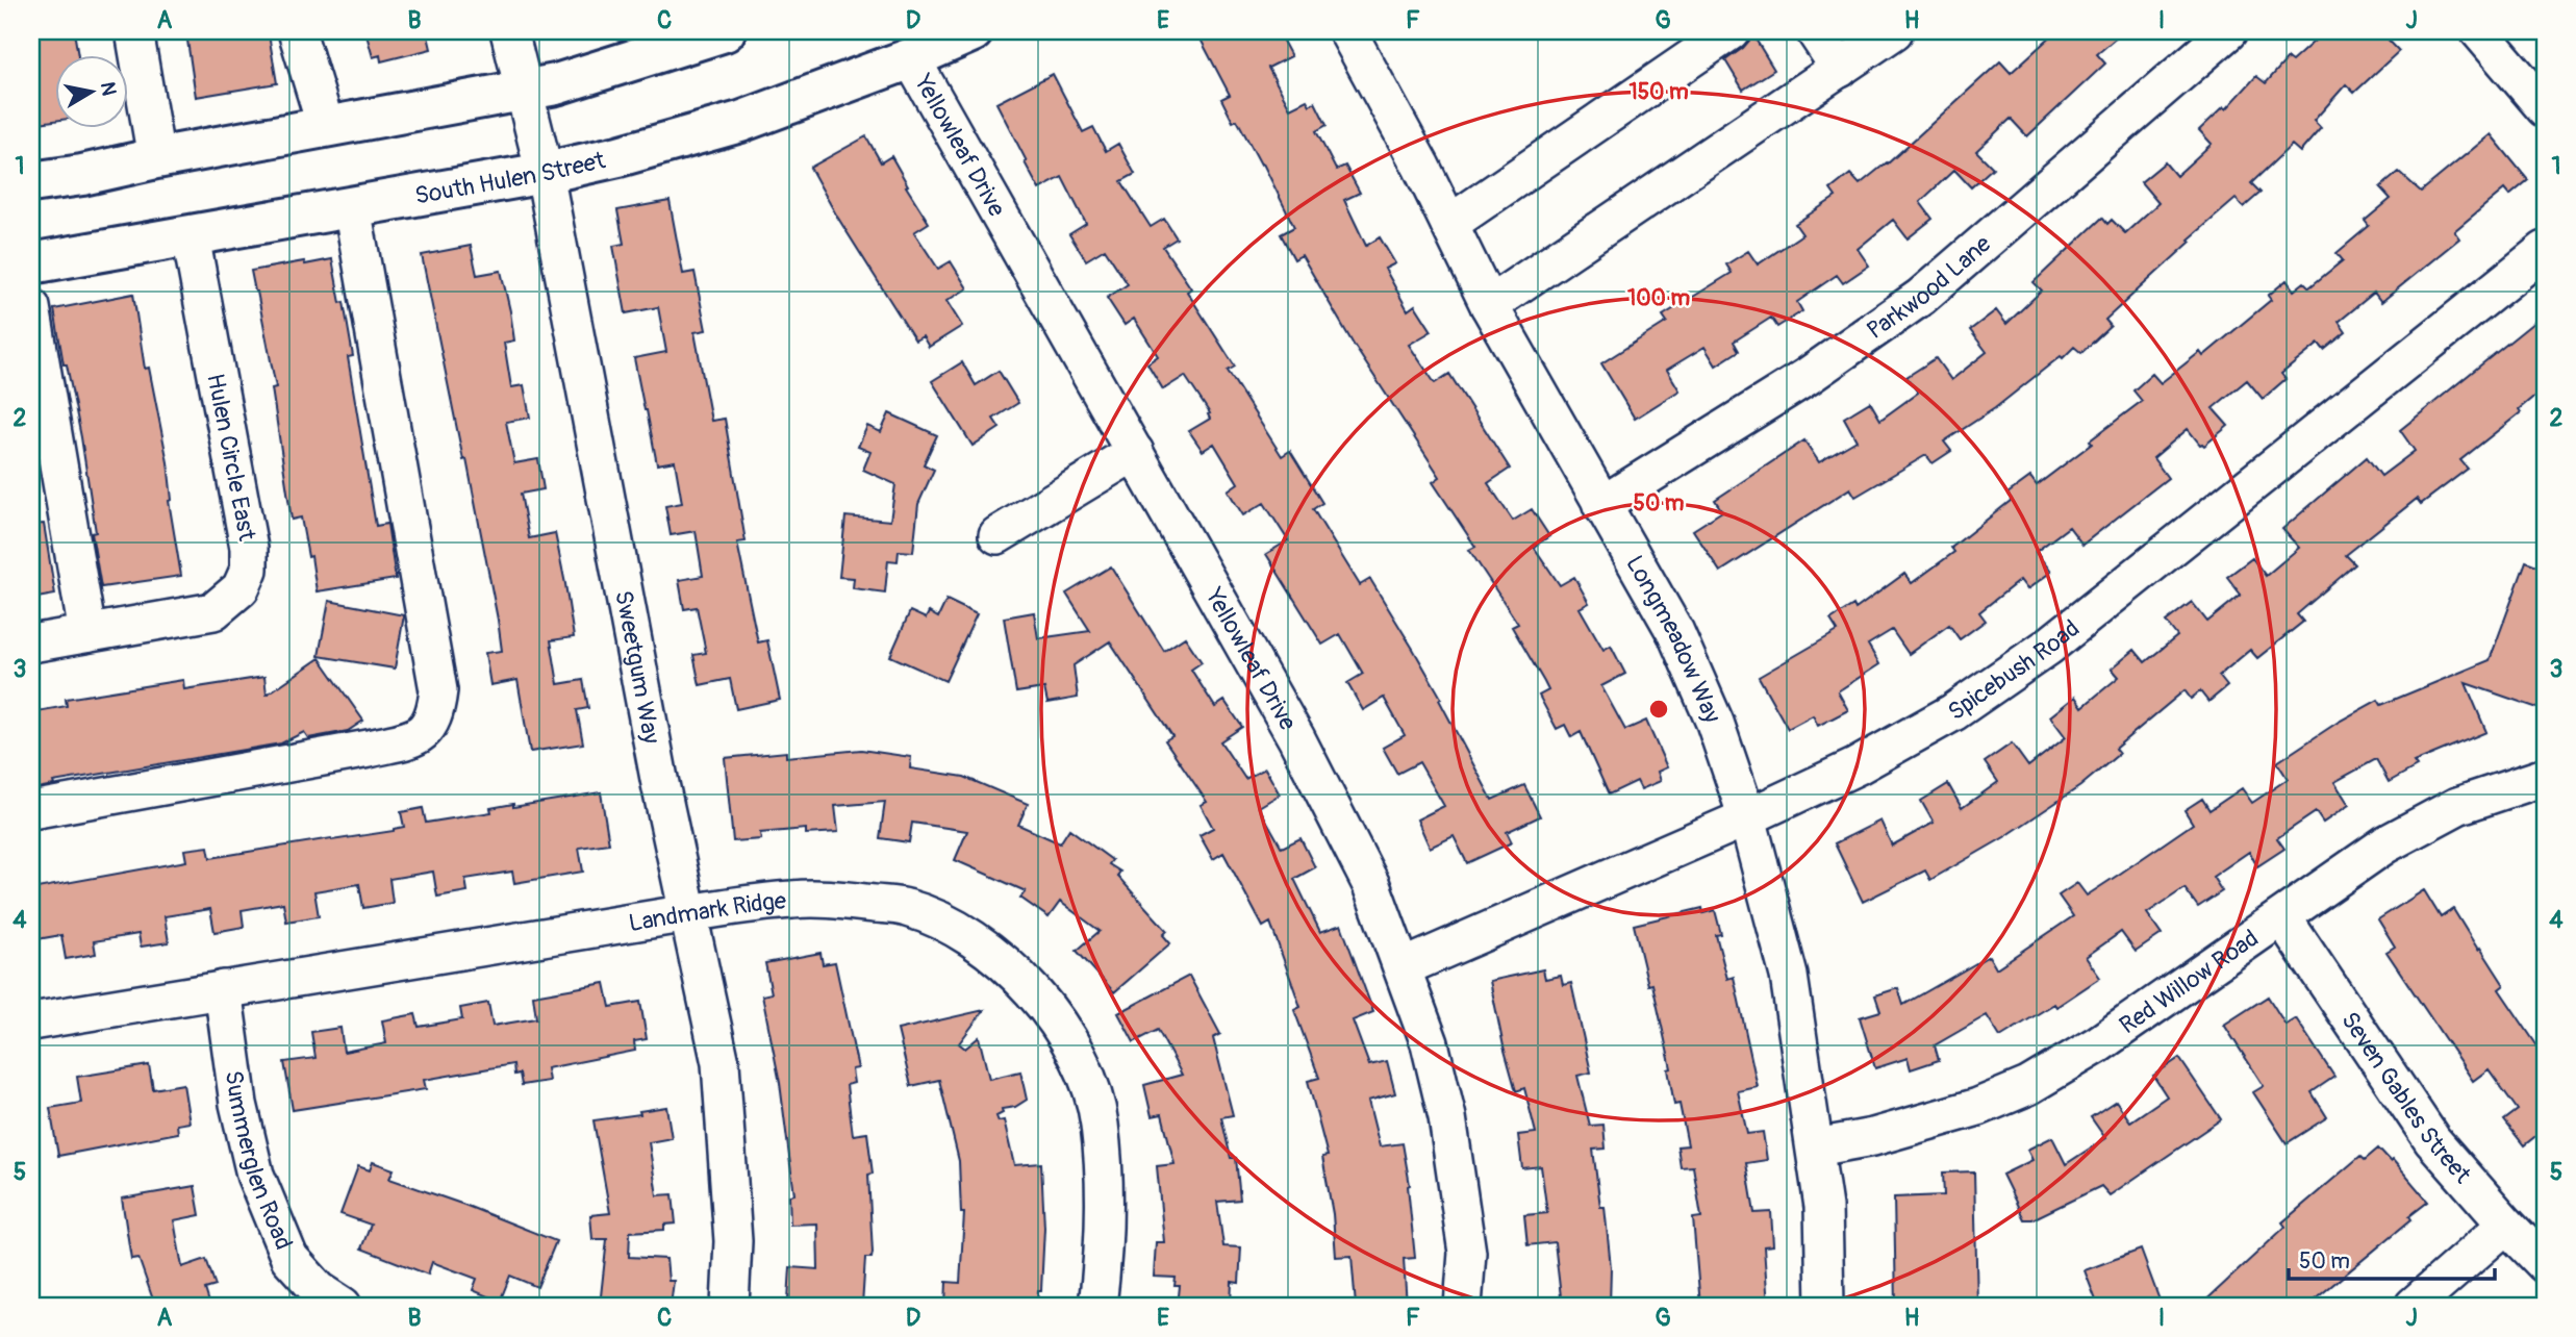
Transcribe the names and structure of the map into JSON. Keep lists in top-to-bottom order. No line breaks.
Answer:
{"streets":{"main road":["South Hulen Street"],"street":["Yellowleaf Drive","Parkwood Lane","Hulen Circle East","Longmeadow Way","Sweetgum Way","Spicebush Road","Landmark Ridge","Red Willow Road","Seven Gables Street","Summerglen Road"]},"crossings":[["Yellowleaf Drive","South Hulen Street"],["Yellowleaf Drive","Spicebush Road"],["South Hulen Street","Hulen Circle East"],["South Hulen Street","Sweetgum Way"],["Parkwood Lane","Longmeadow Way"],["Longmeadow Way","Spicebush Road"],["Longmeadow Way","Red Willow Road"],["Sweetgum Way","Landmark Ridge"],["Landmark Ridge","Summerglen Road"],["Red Willow Road","Seven Gables Street"]],"scale_bar":"50 m","north":"right","grid":{"columns":["A","B","C","D","E","F","G","H","I","J"],"rows":["1","2","3","4","5"]},"rings":["150 m","100 m","50 m"]}
